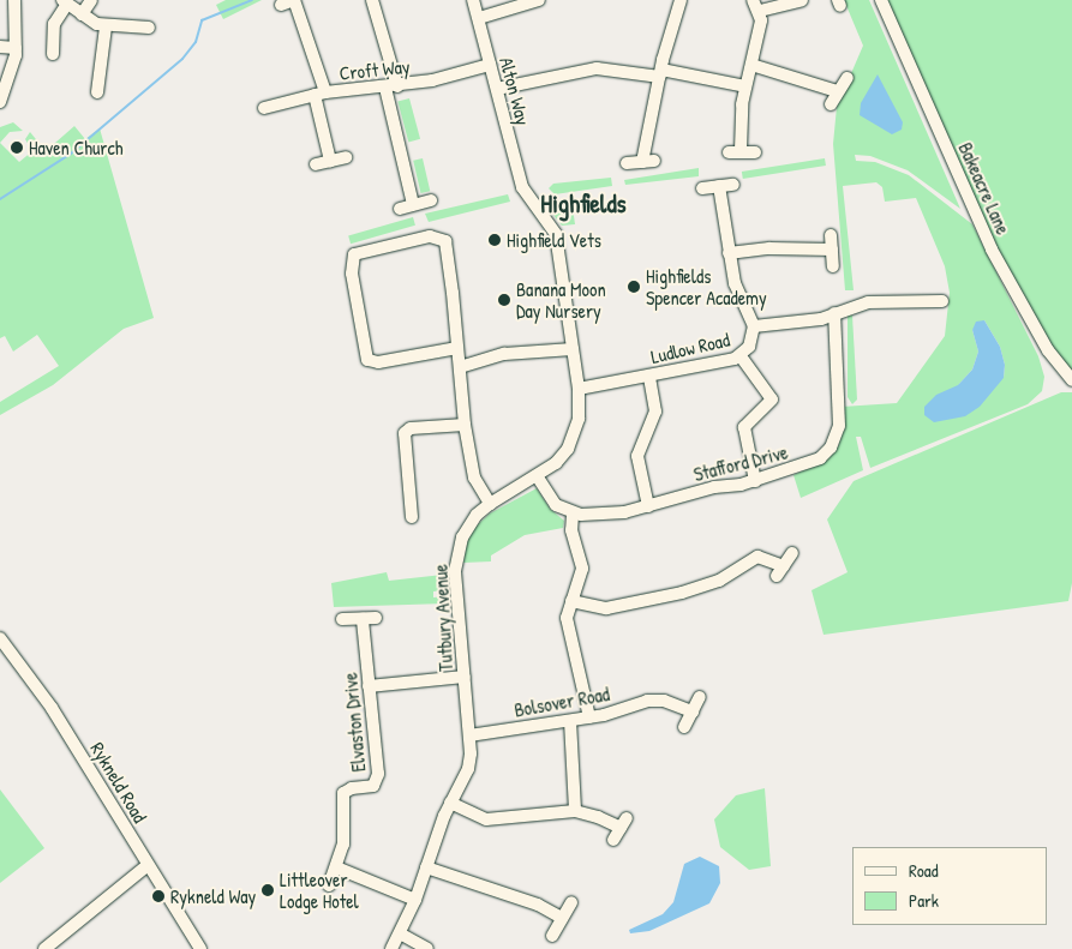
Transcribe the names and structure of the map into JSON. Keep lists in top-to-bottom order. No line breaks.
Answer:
{"streets":{"street":["Croft Way","Alton Way","Bakeacre Lane","Ludlow Road","Stafford Drive","Tutbury Avenue","Bolsover Road","Elvaston Drive","Rykneld Road"]},"crossings":[["Croft Way","Alton Way"],["Alton Way","Tutbury Avenue"],["Ludlow Road","Tutbury Avenue"],["Tutbury Avenue","Bolsover Road"]],"districts":["Highfields"],"places":["Haven Church","Highfield Vets","Highfields Spencer Academy","Banana Moon Day Nursery","Littleover Lodge Hotel","Rykneld Way"],"legend":["Road","Park"]}
